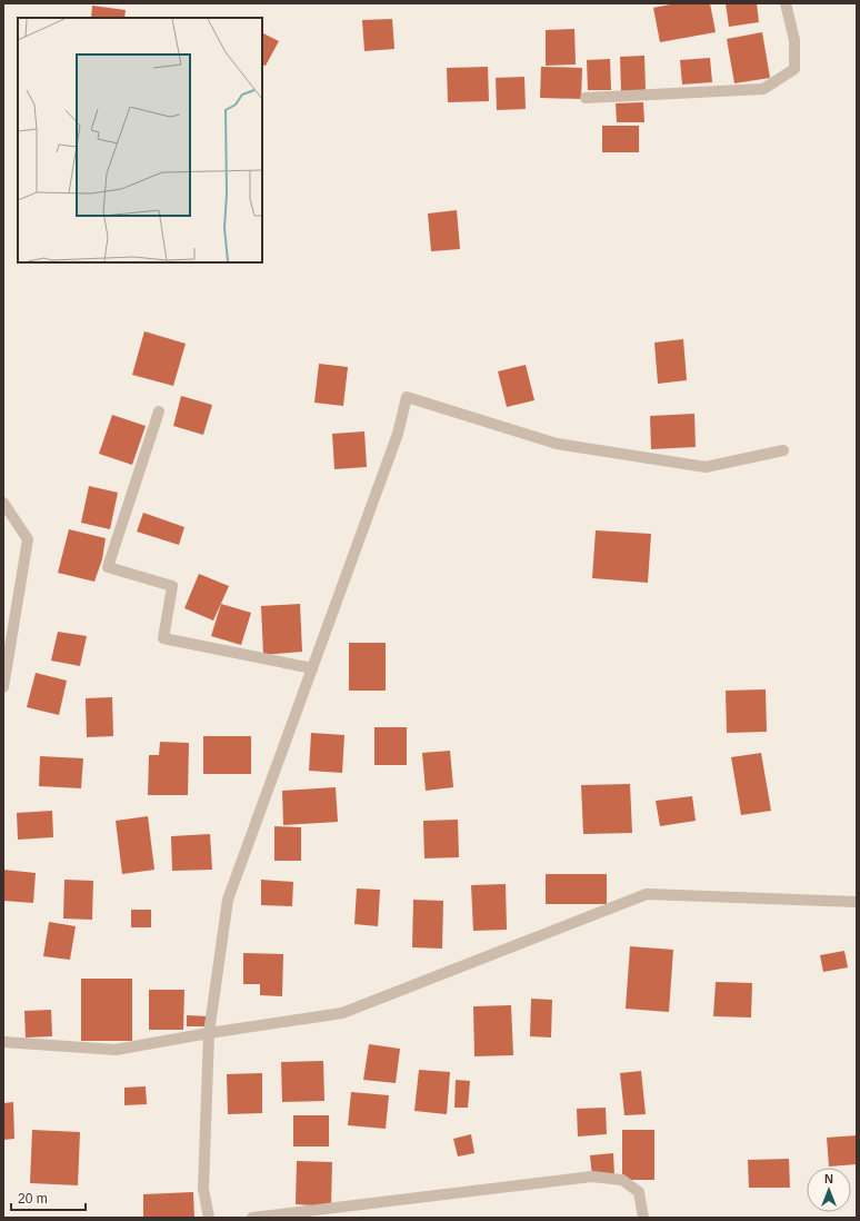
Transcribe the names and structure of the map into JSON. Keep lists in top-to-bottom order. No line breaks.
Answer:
{"scale_bar":"20 m","north":"top"}
